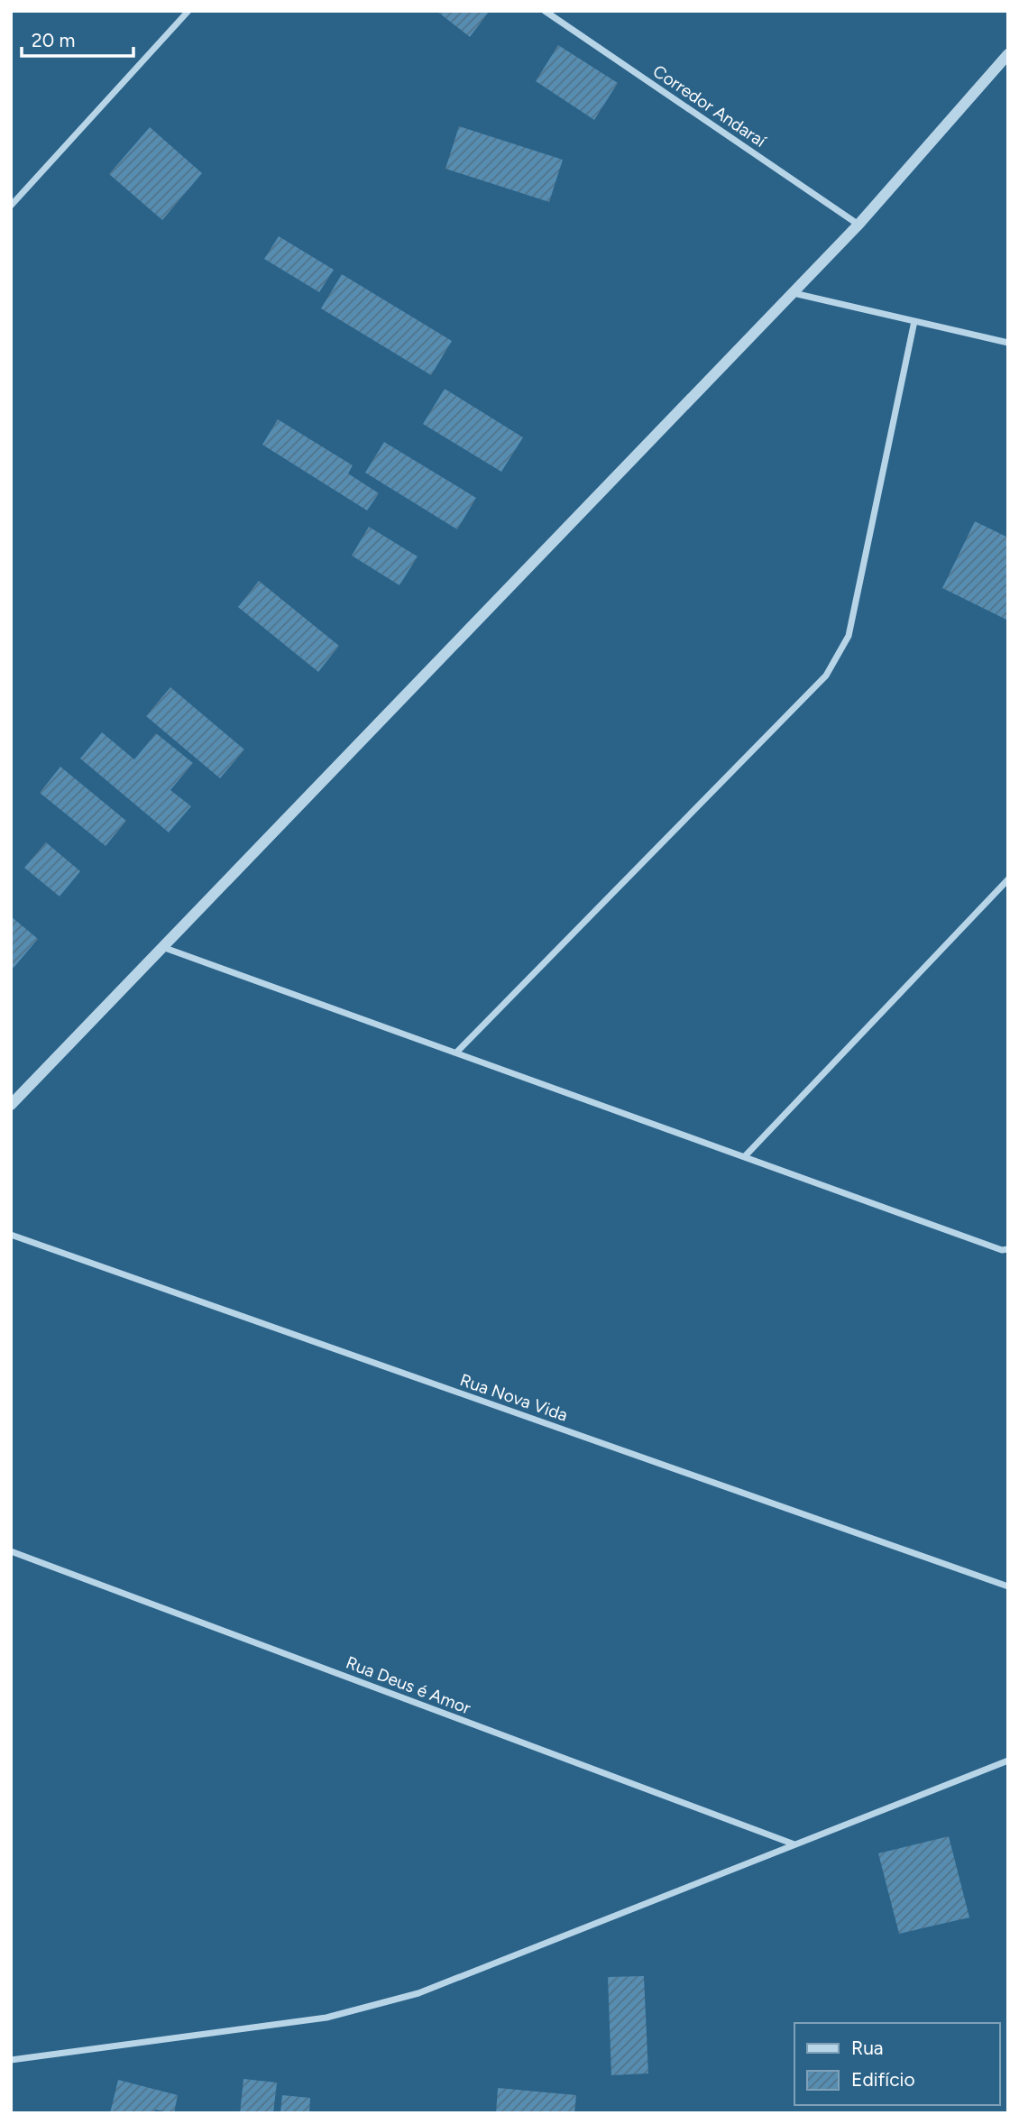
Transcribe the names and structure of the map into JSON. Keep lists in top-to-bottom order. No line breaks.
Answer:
{"streets":{"street":["Corredor Andaraí","Rua Nova Vida","Rua Deus é Amor"]},"legend":["Rua","Edifício"],"scale_bar":"20 m"}
